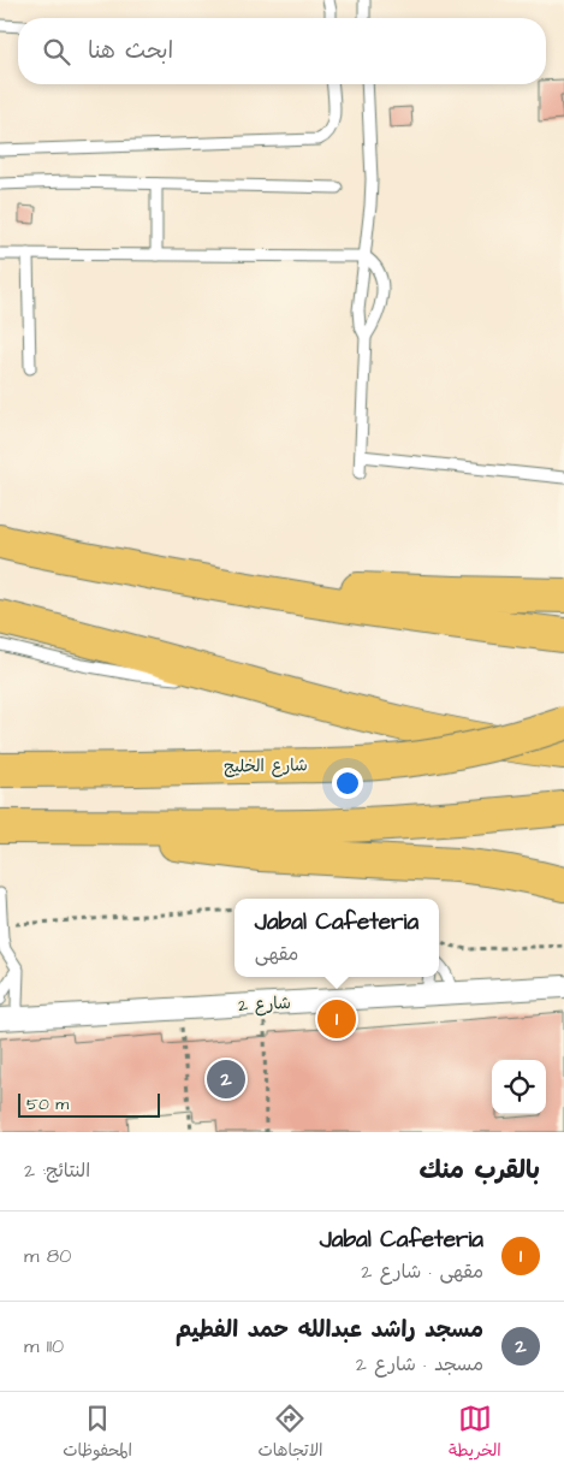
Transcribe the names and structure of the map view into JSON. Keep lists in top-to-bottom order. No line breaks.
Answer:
{"streets":{"main road":["شارع الخليج"],"street":["شارع 2"]},"scale_bar":"50 m","page":{"search":"ابحث هنا","popup":["Jabal Cafeteria","مقهى"],"pins":["1","2"],"scale":"50 m","heading":["بالقرب منك","النتائج: 2"],"list":[{"mark":"1","name":"Jabal Cafeteria","note":"مقهى · شارع 2","value":"80 m"},{"mark":"2","name":"مسجد راشد عبدالله حمد الفطيم","note":"مسجد · شارع 2","value":"110 m"}],"nav":["الخريطة","الاتجاهات","المحفوظات"]}}
